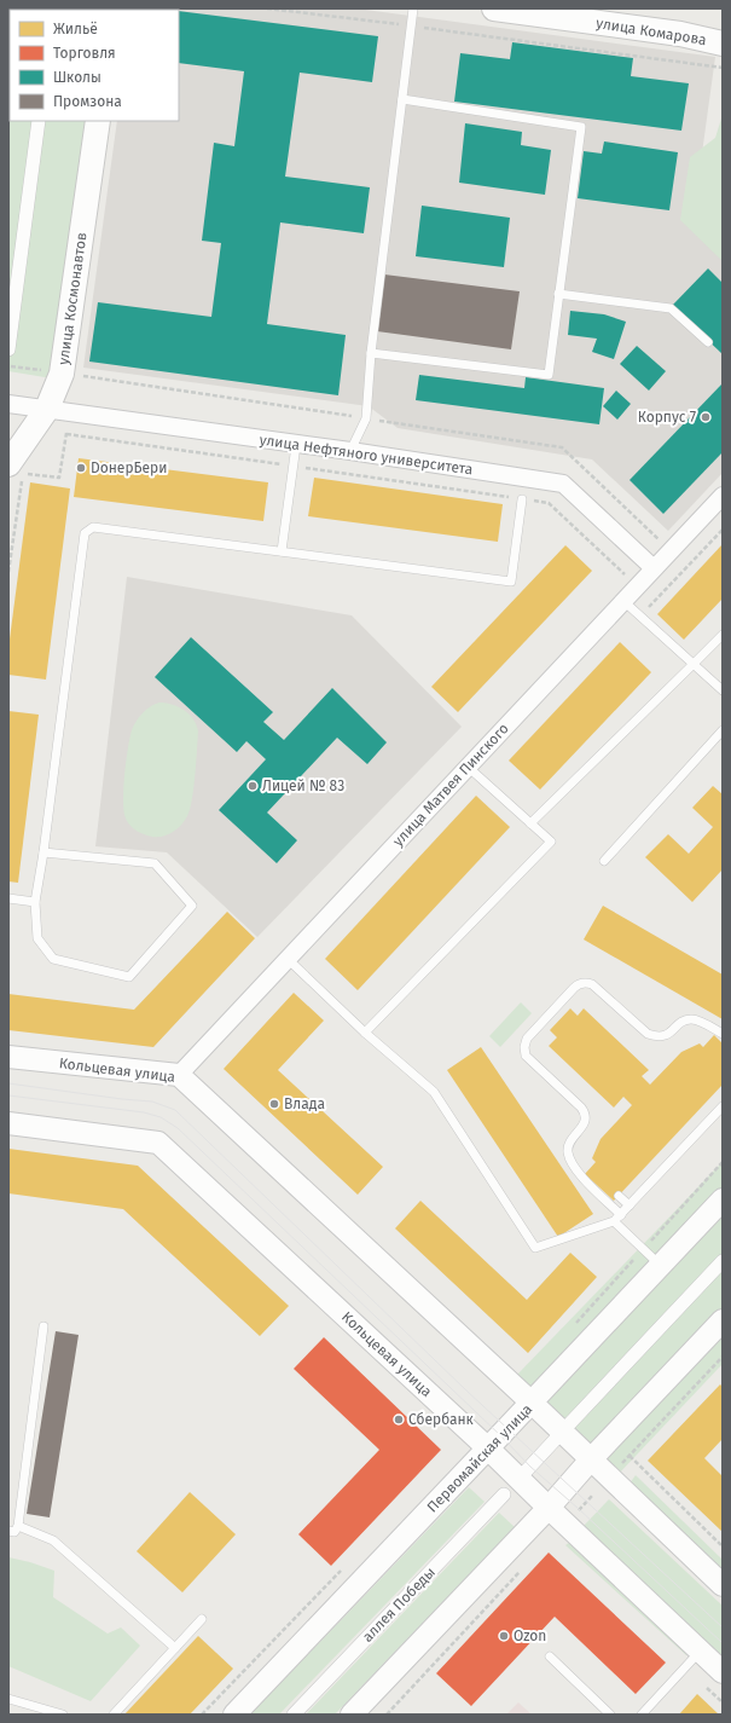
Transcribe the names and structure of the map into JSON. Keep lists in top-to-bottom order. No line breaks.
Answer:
{"streets":{"main road":["улица Комарова","улица Космонавтов"],"street":["улица Нефтяного университета","улица Матвея Пинского","Кольцевая улица","Первомайская улица","аллея Победы"]},"crossings":[["улица Космонавтов","улица Нефтяного университета"],["улица Нефтяного университета","улица Матвея Пинского"],["улица Матвея Пинского","Кольцевая улица"],["Кольцевая улица","Первомайская улица"]],"places":["Корпус 7","DонерБери","Лицей № 83","Влада","Сбербанк","Ozon"],"legend":["Жильё","Торговля","Школы","Промзона"]}
